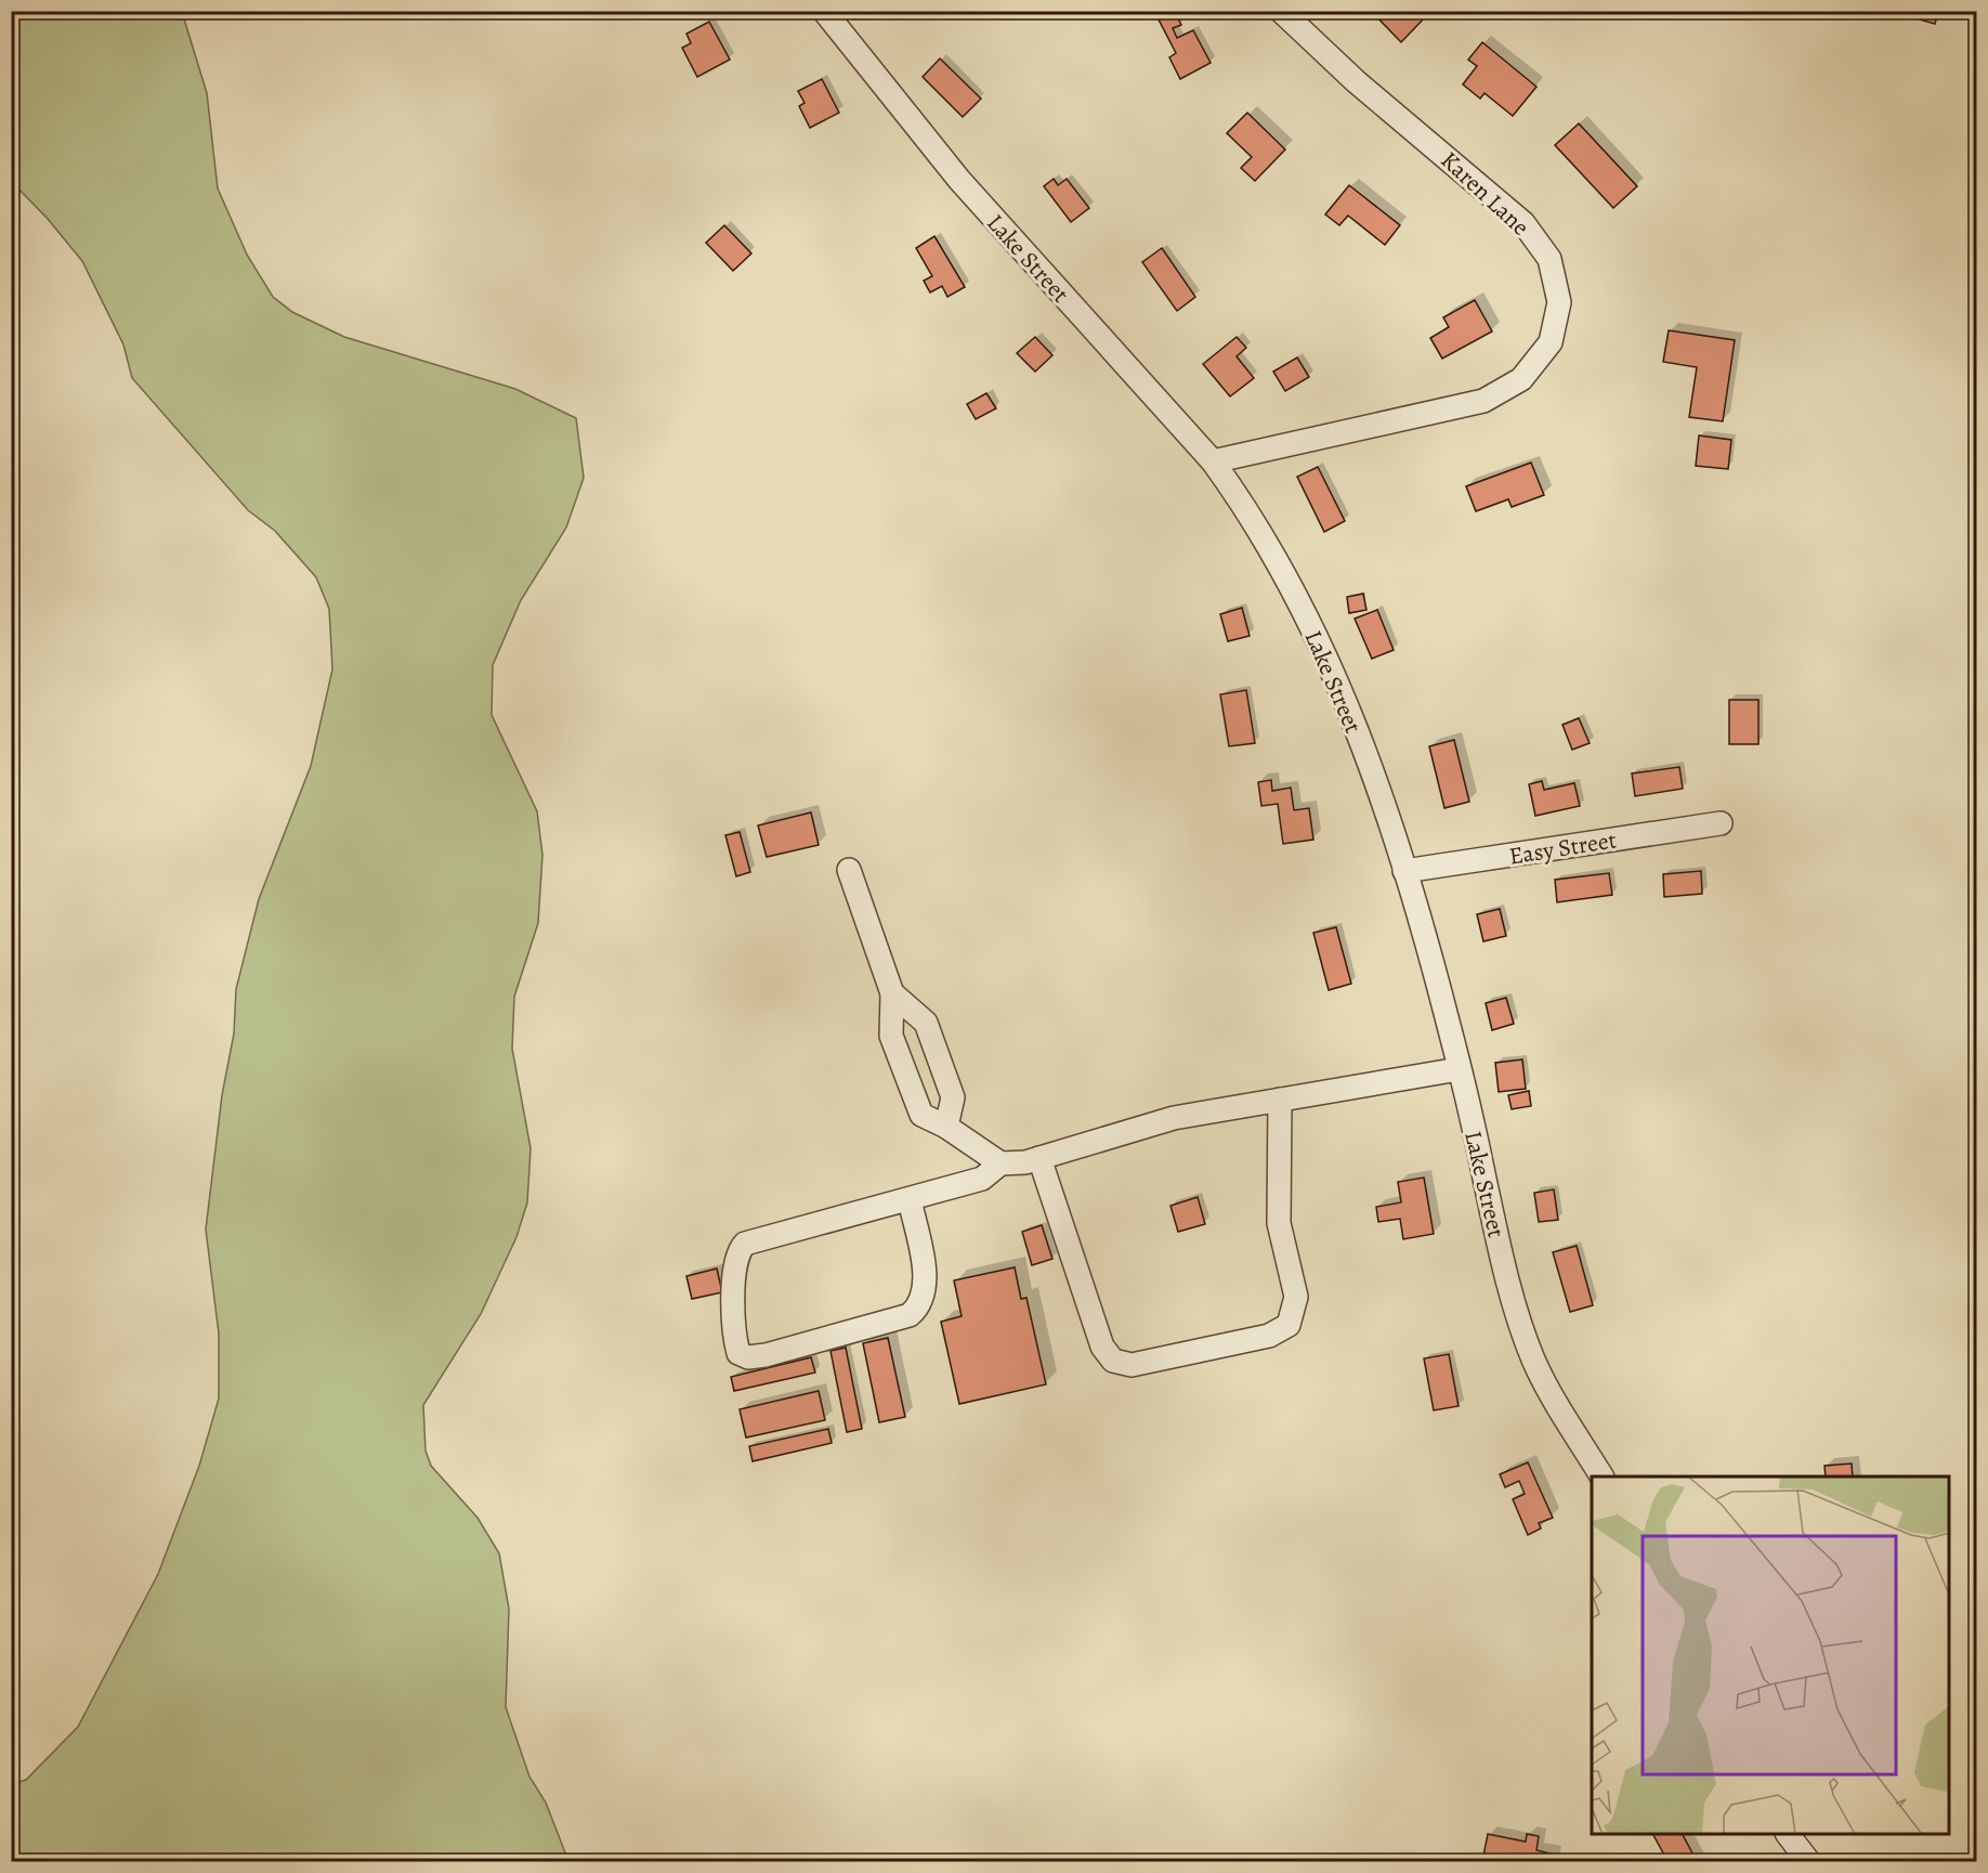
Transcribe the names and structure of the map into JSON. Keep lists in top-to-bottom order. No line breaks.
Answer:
{"streets":{"street":["Karen Lane","Lake Street","Easy Street"]},"crossings":[["Karen Lane","Lake Street"],["Lake Street","Easy Street"]]}
